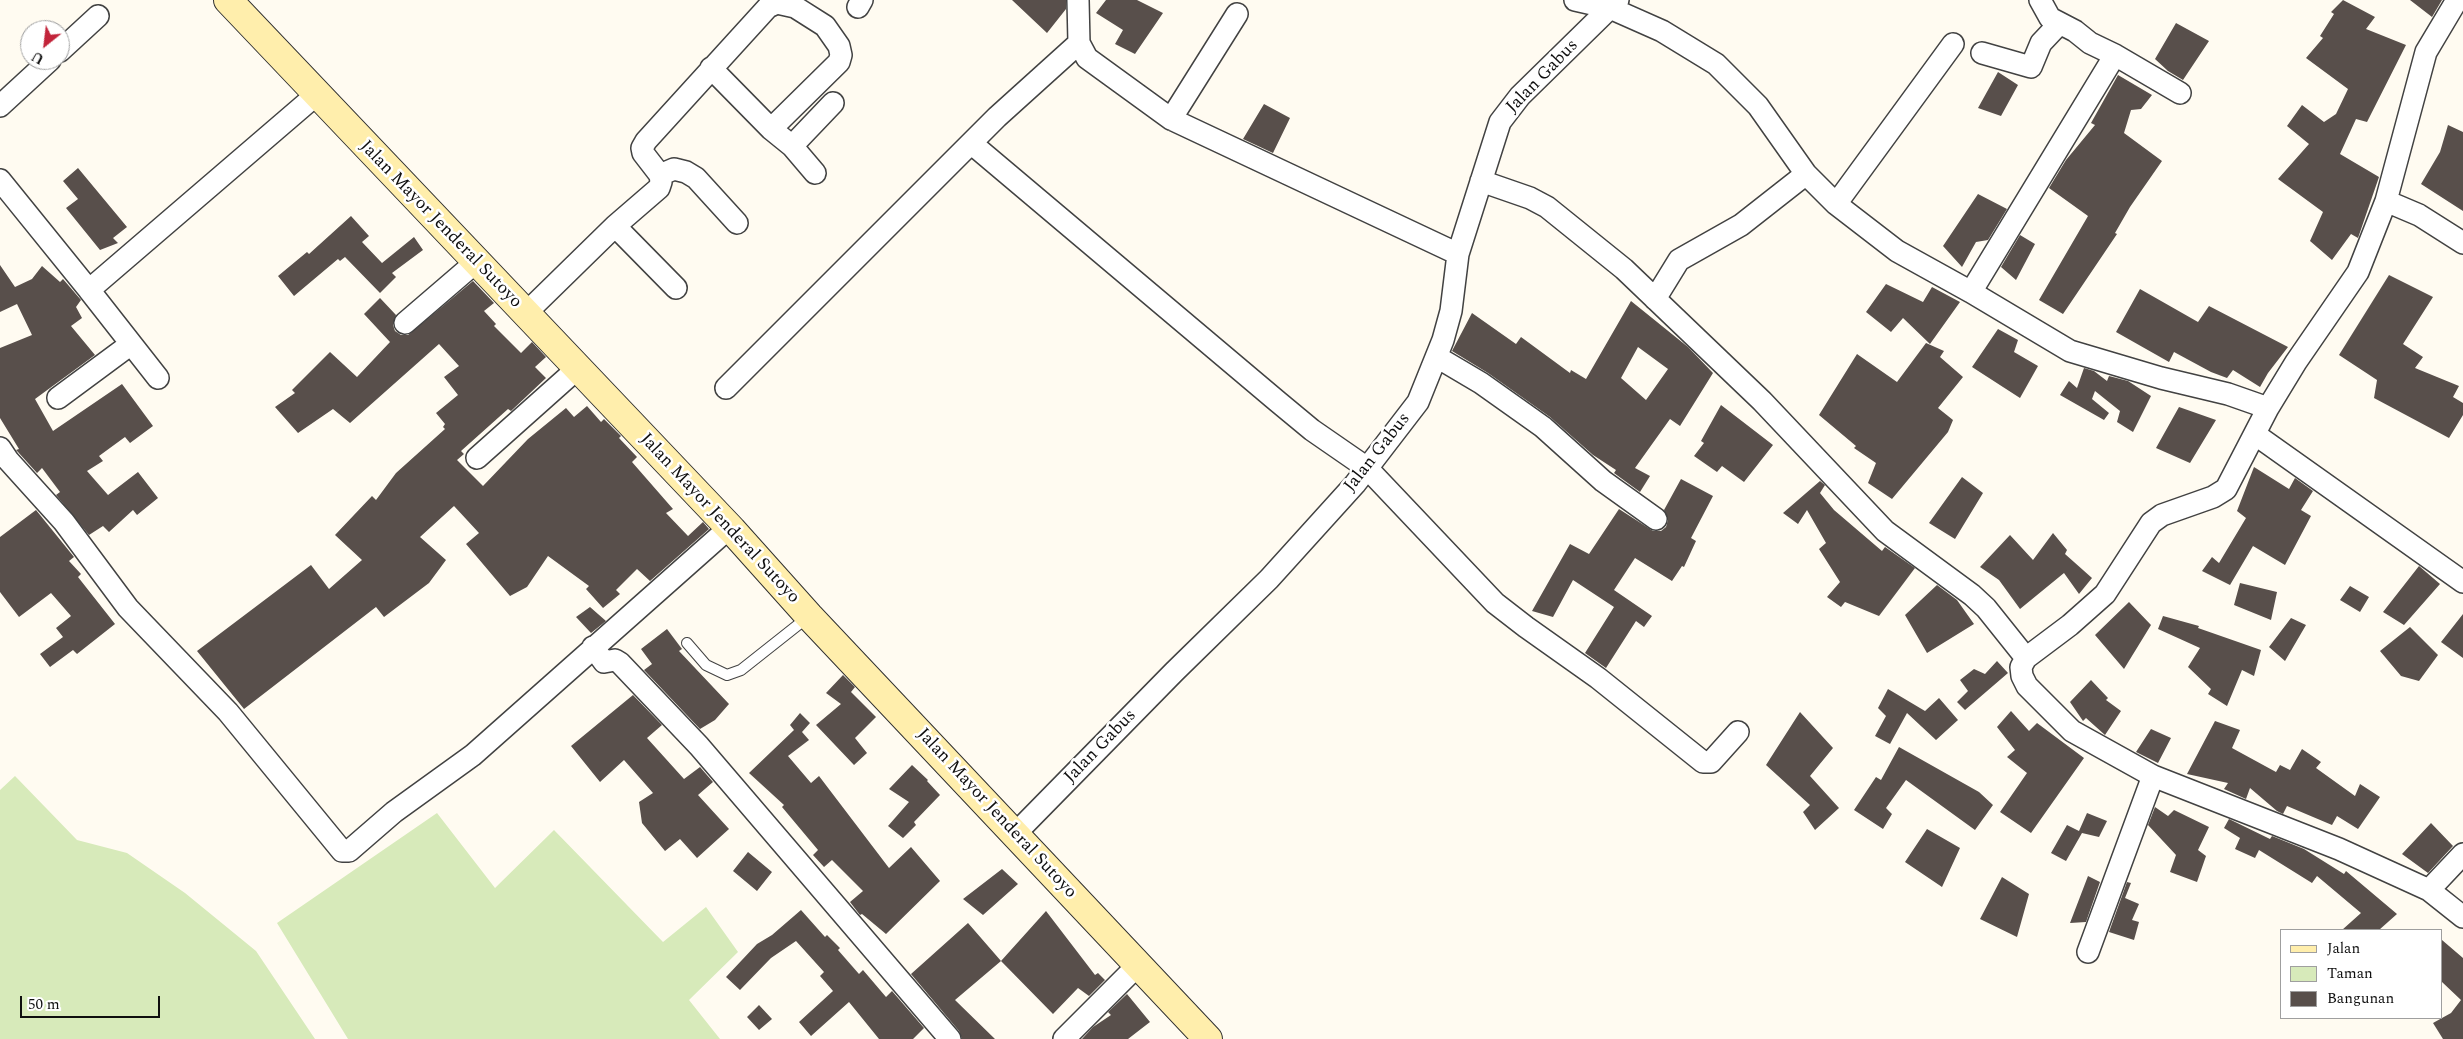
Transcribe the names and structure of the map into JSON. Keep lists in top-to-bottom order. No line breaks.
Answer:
{"streets":{"main road":["Jalan Mayor Jenderal Sutoyo"],"street":["Jalan Gabus"]},"crossings":[["Jalan Gabus","Jalan Mayor Jenderal Sutoyo"]],"legend":["Jalan","Taman","Bangunan"],"scale_bar":"50 m","north":"bottom left"}
